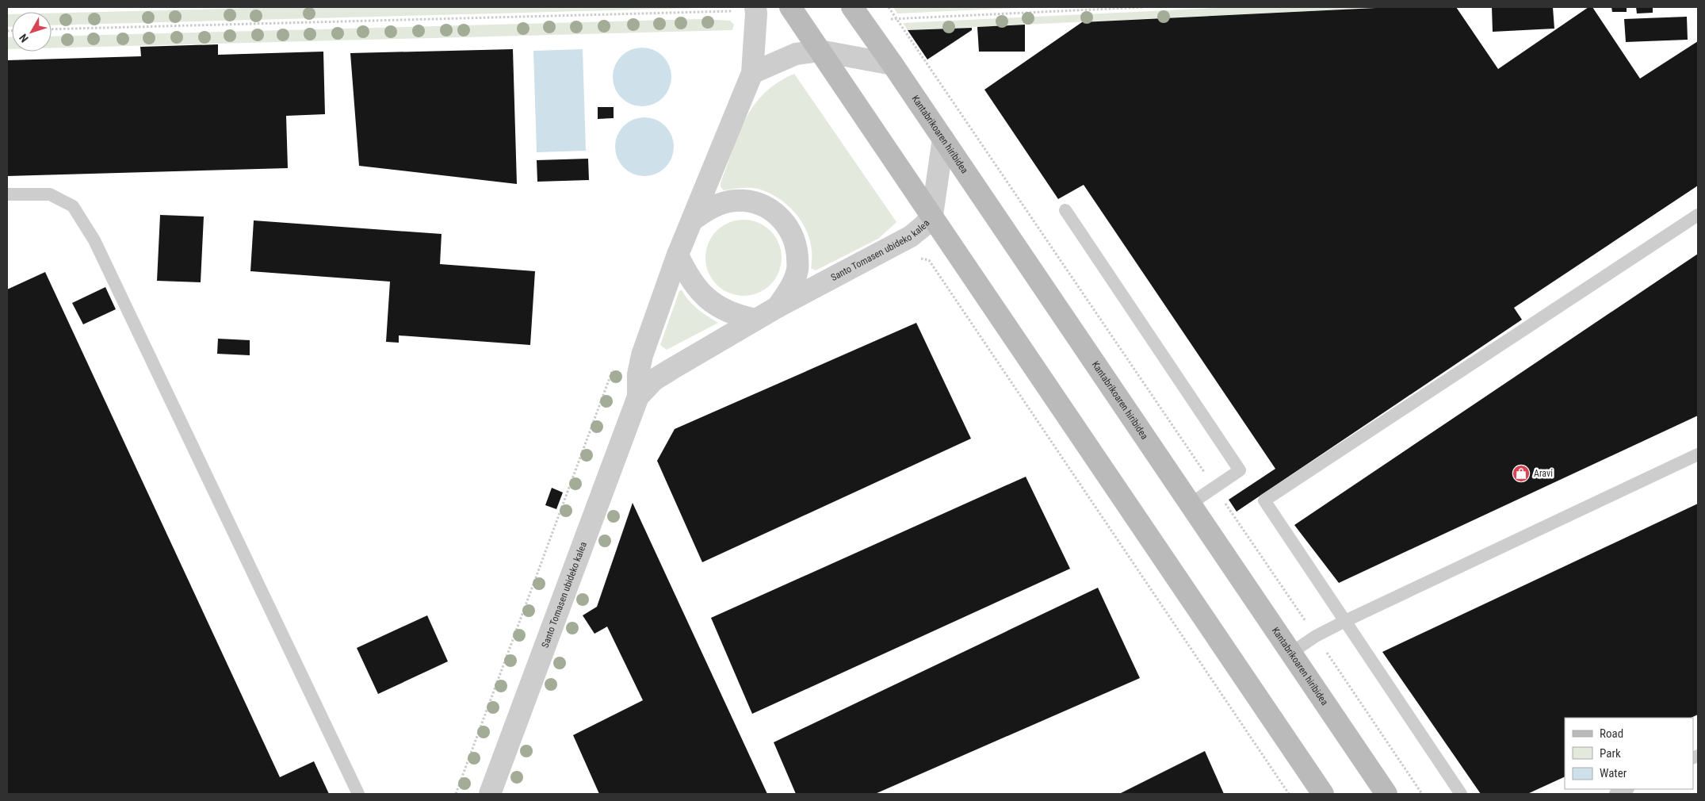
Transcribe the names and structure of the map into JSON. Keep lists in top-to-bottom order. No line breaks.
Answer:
{"streets":{"main road":["Kantabrikoaren hiribidea"],"street":["Santo Tomasen ubideko kalea"]},"crossings":[["Kantabrikoaren hiribidea","Santo Tomasen ubideko kalea"]],"places":{"shop":["Aravi"]},"legend":["Road","Park","Water"],"north":"bottom left"}
